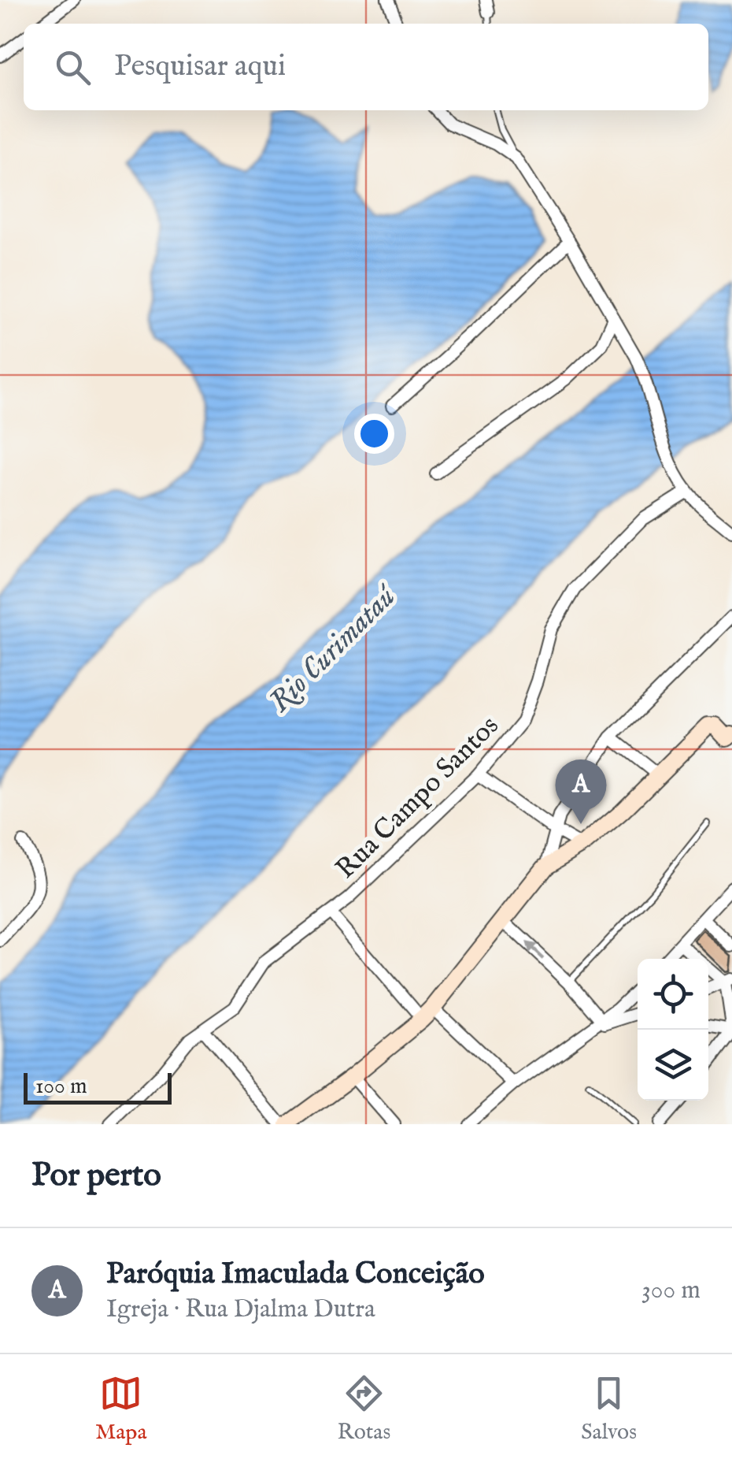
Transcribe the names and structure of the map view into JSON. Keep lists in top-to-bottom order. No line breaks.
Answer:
{"streets":{"street":["Rua Campo Santos"]},"water":["Rio Curimataú"],"scale_bar":"100 m","page":{"search":"Pesquisar aqui","pins":"A","scale":"100 m","heading":"Por perto","list":[{"mark":"A","name":"Paróquia Imaculada Conceição","note":"Igreja · Rua Djalma Dutra","value":"300 m"}],"nav":["Mapa","Rotas","Salvos"]}}
